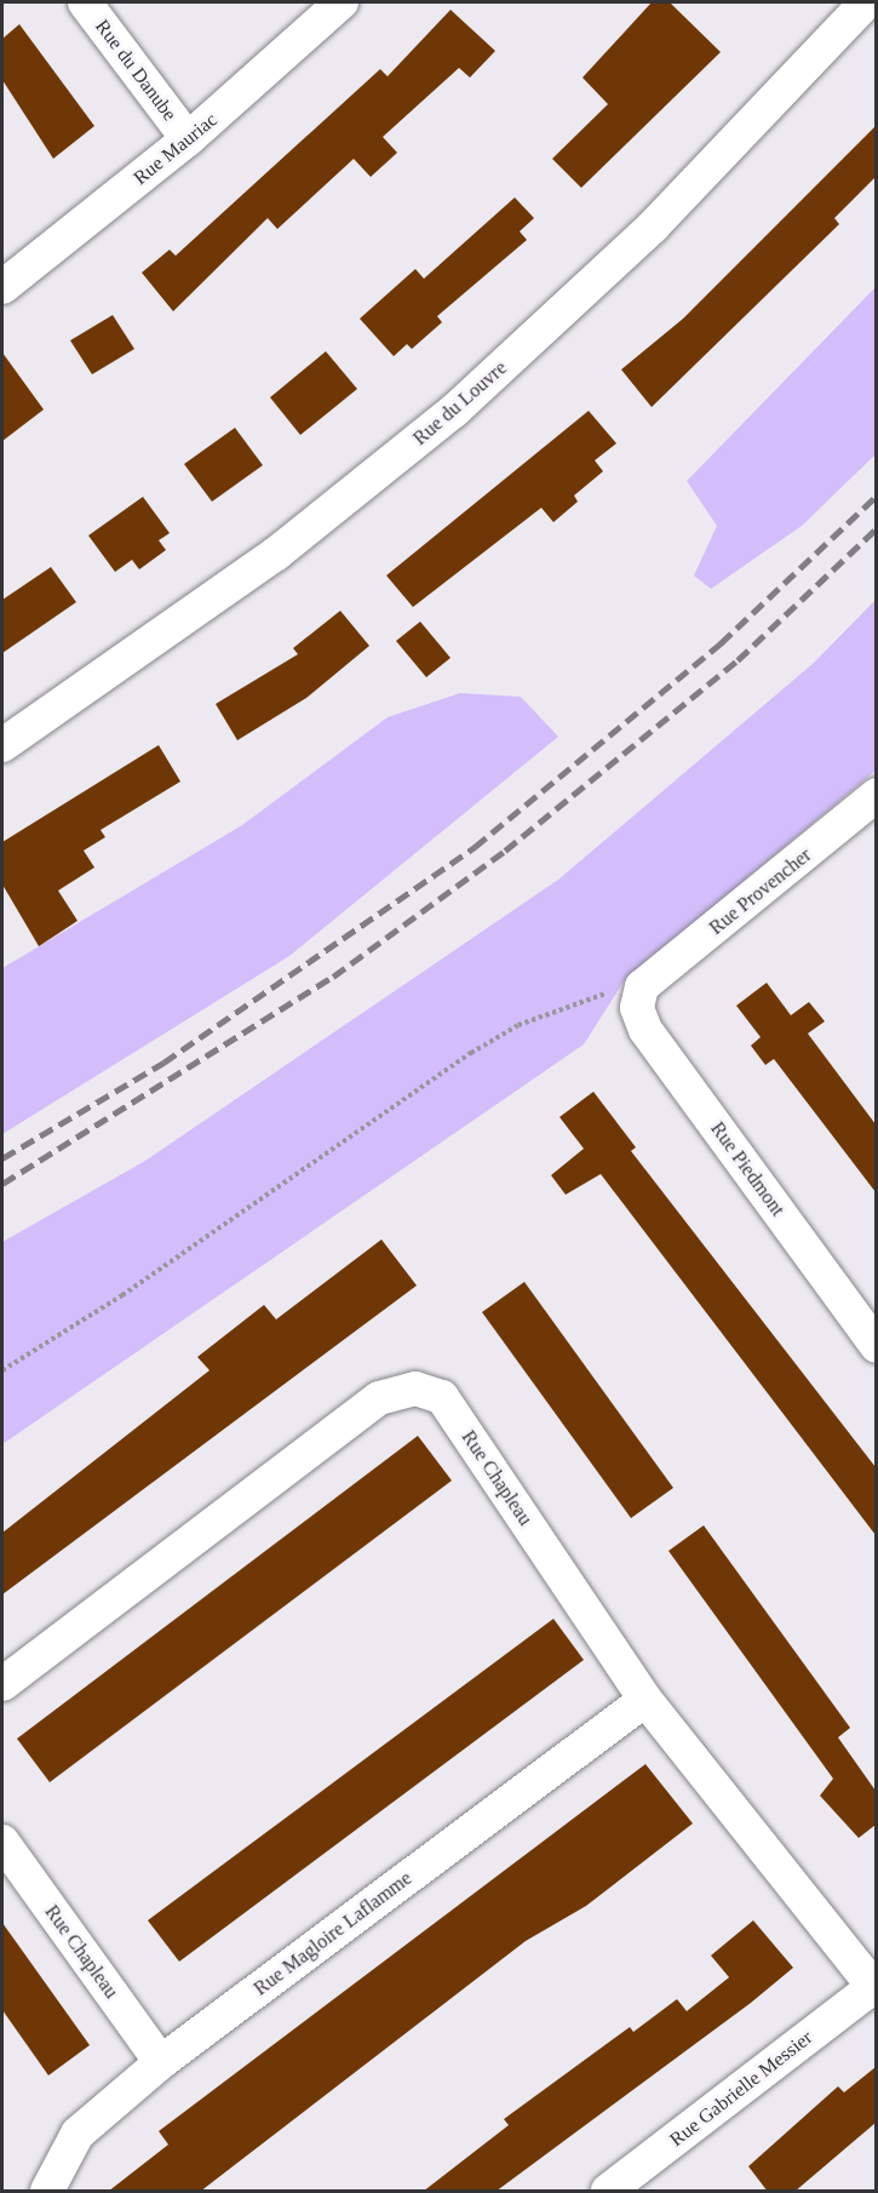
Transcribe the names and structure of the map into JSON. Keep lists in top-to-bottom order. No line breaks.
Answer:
{"streets":{"street":["Rue du Danube","Rue Mauriac","Rue du Louvre","Rue Provencher","Rue Piedmont","Rue Chapleau","Rue Magloire Laflamme","Rue Gabrielle Messier"]},"crossings":[["Rue du Danube","Rue Mauriac"],["Rue Provencher","Rue Piedmont"],["Rue Chapleau","Rue Magloire Laflamme"],["Rue Chapleau","Rue Gabrielle Messier"]]}
